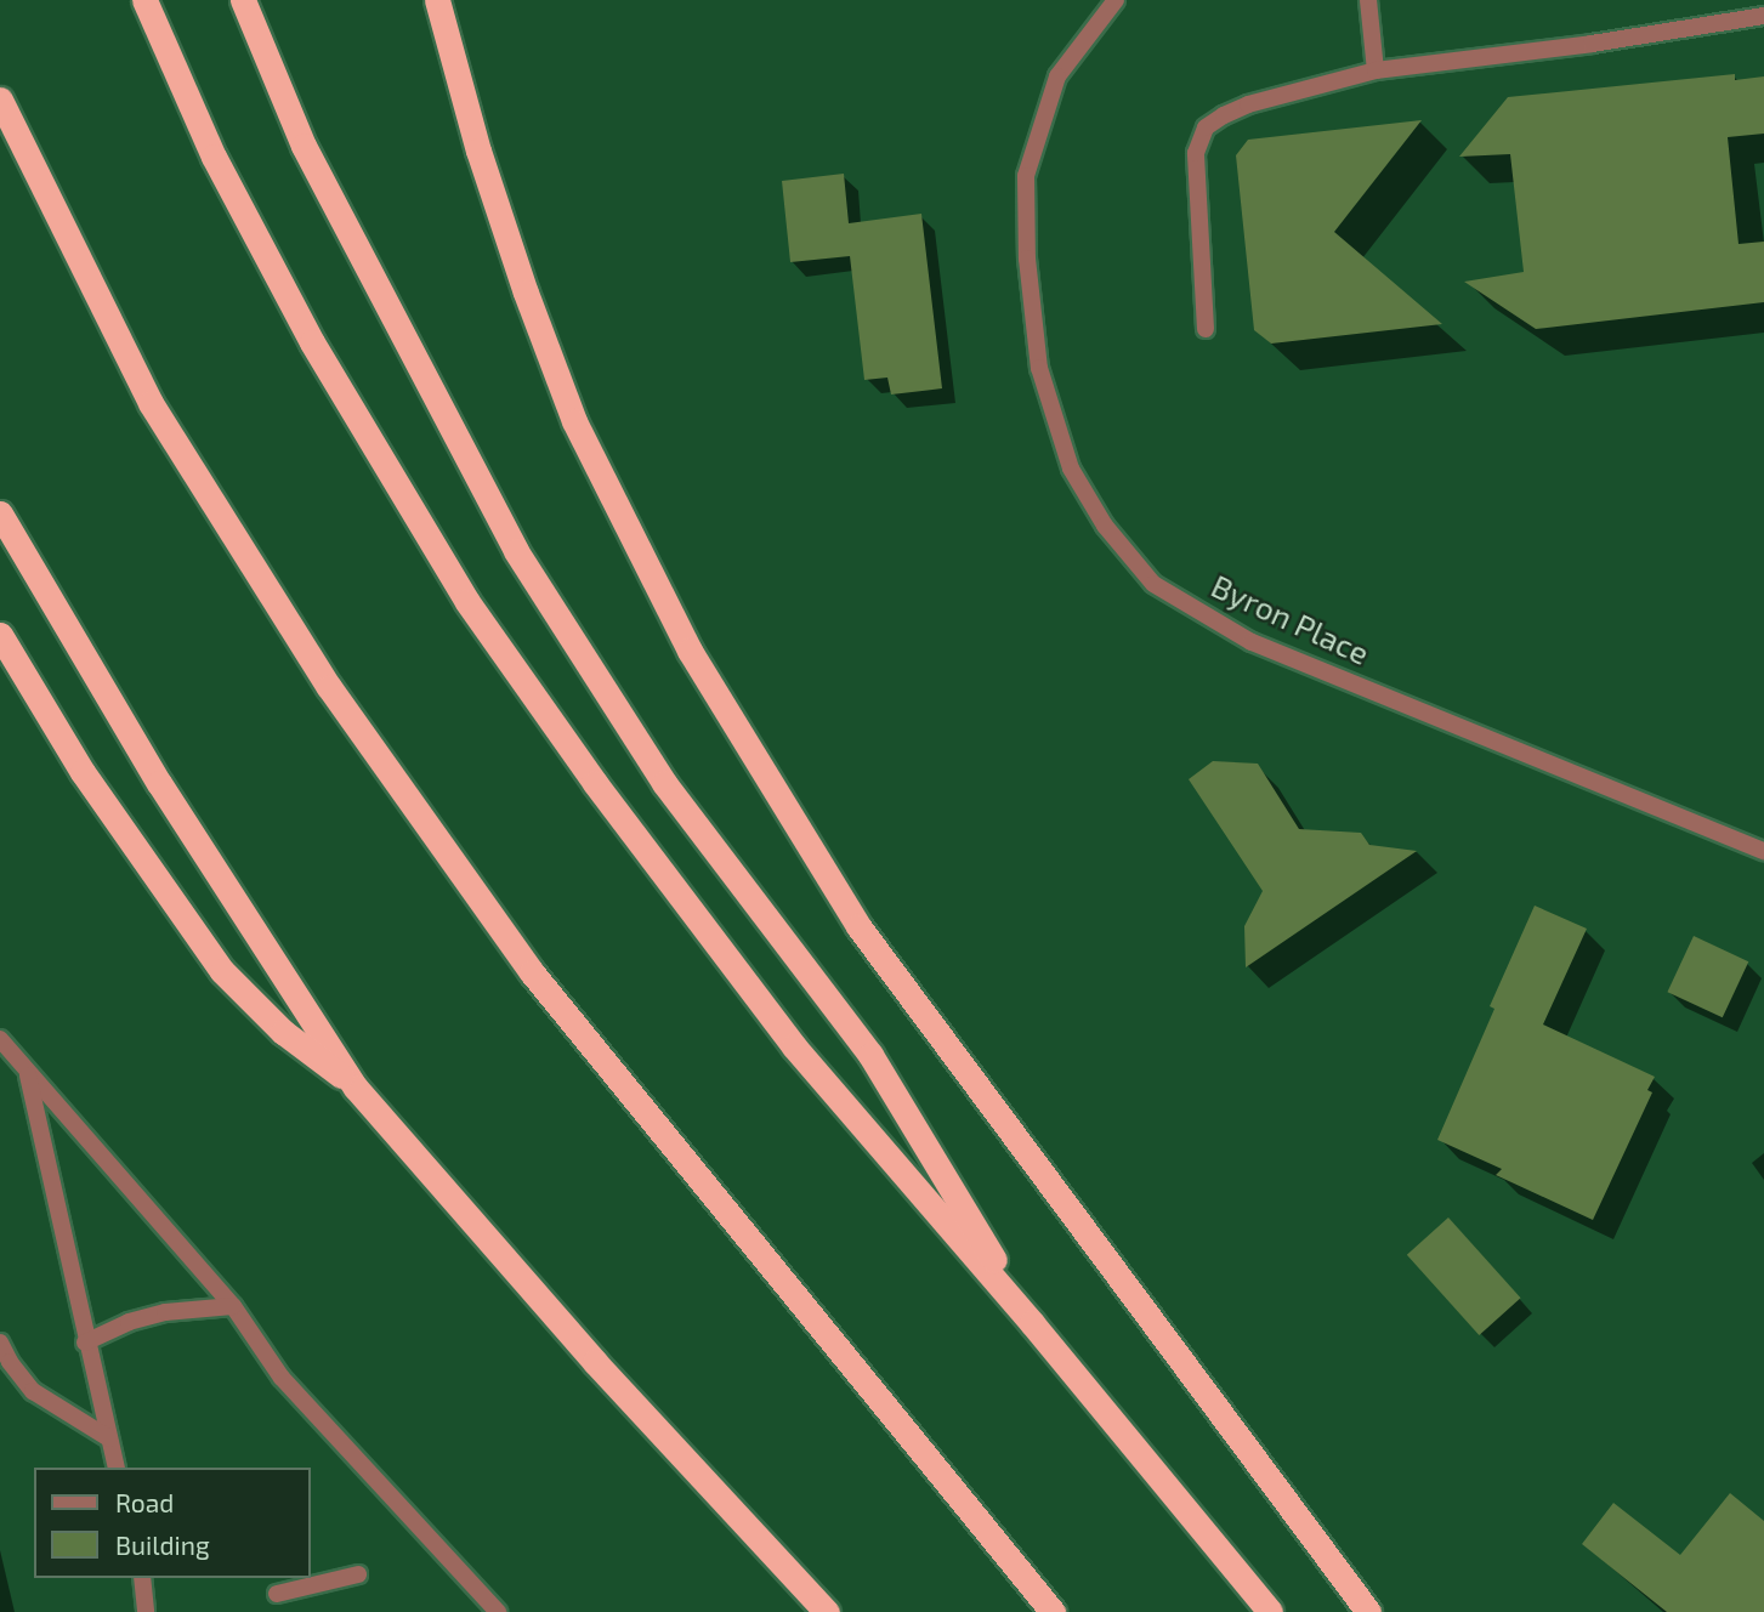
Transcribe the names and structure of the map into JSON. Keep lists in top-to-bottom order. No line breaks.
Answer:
{"streets":{"street":["Byron Place"]},"legend":["Road","Building"]}
